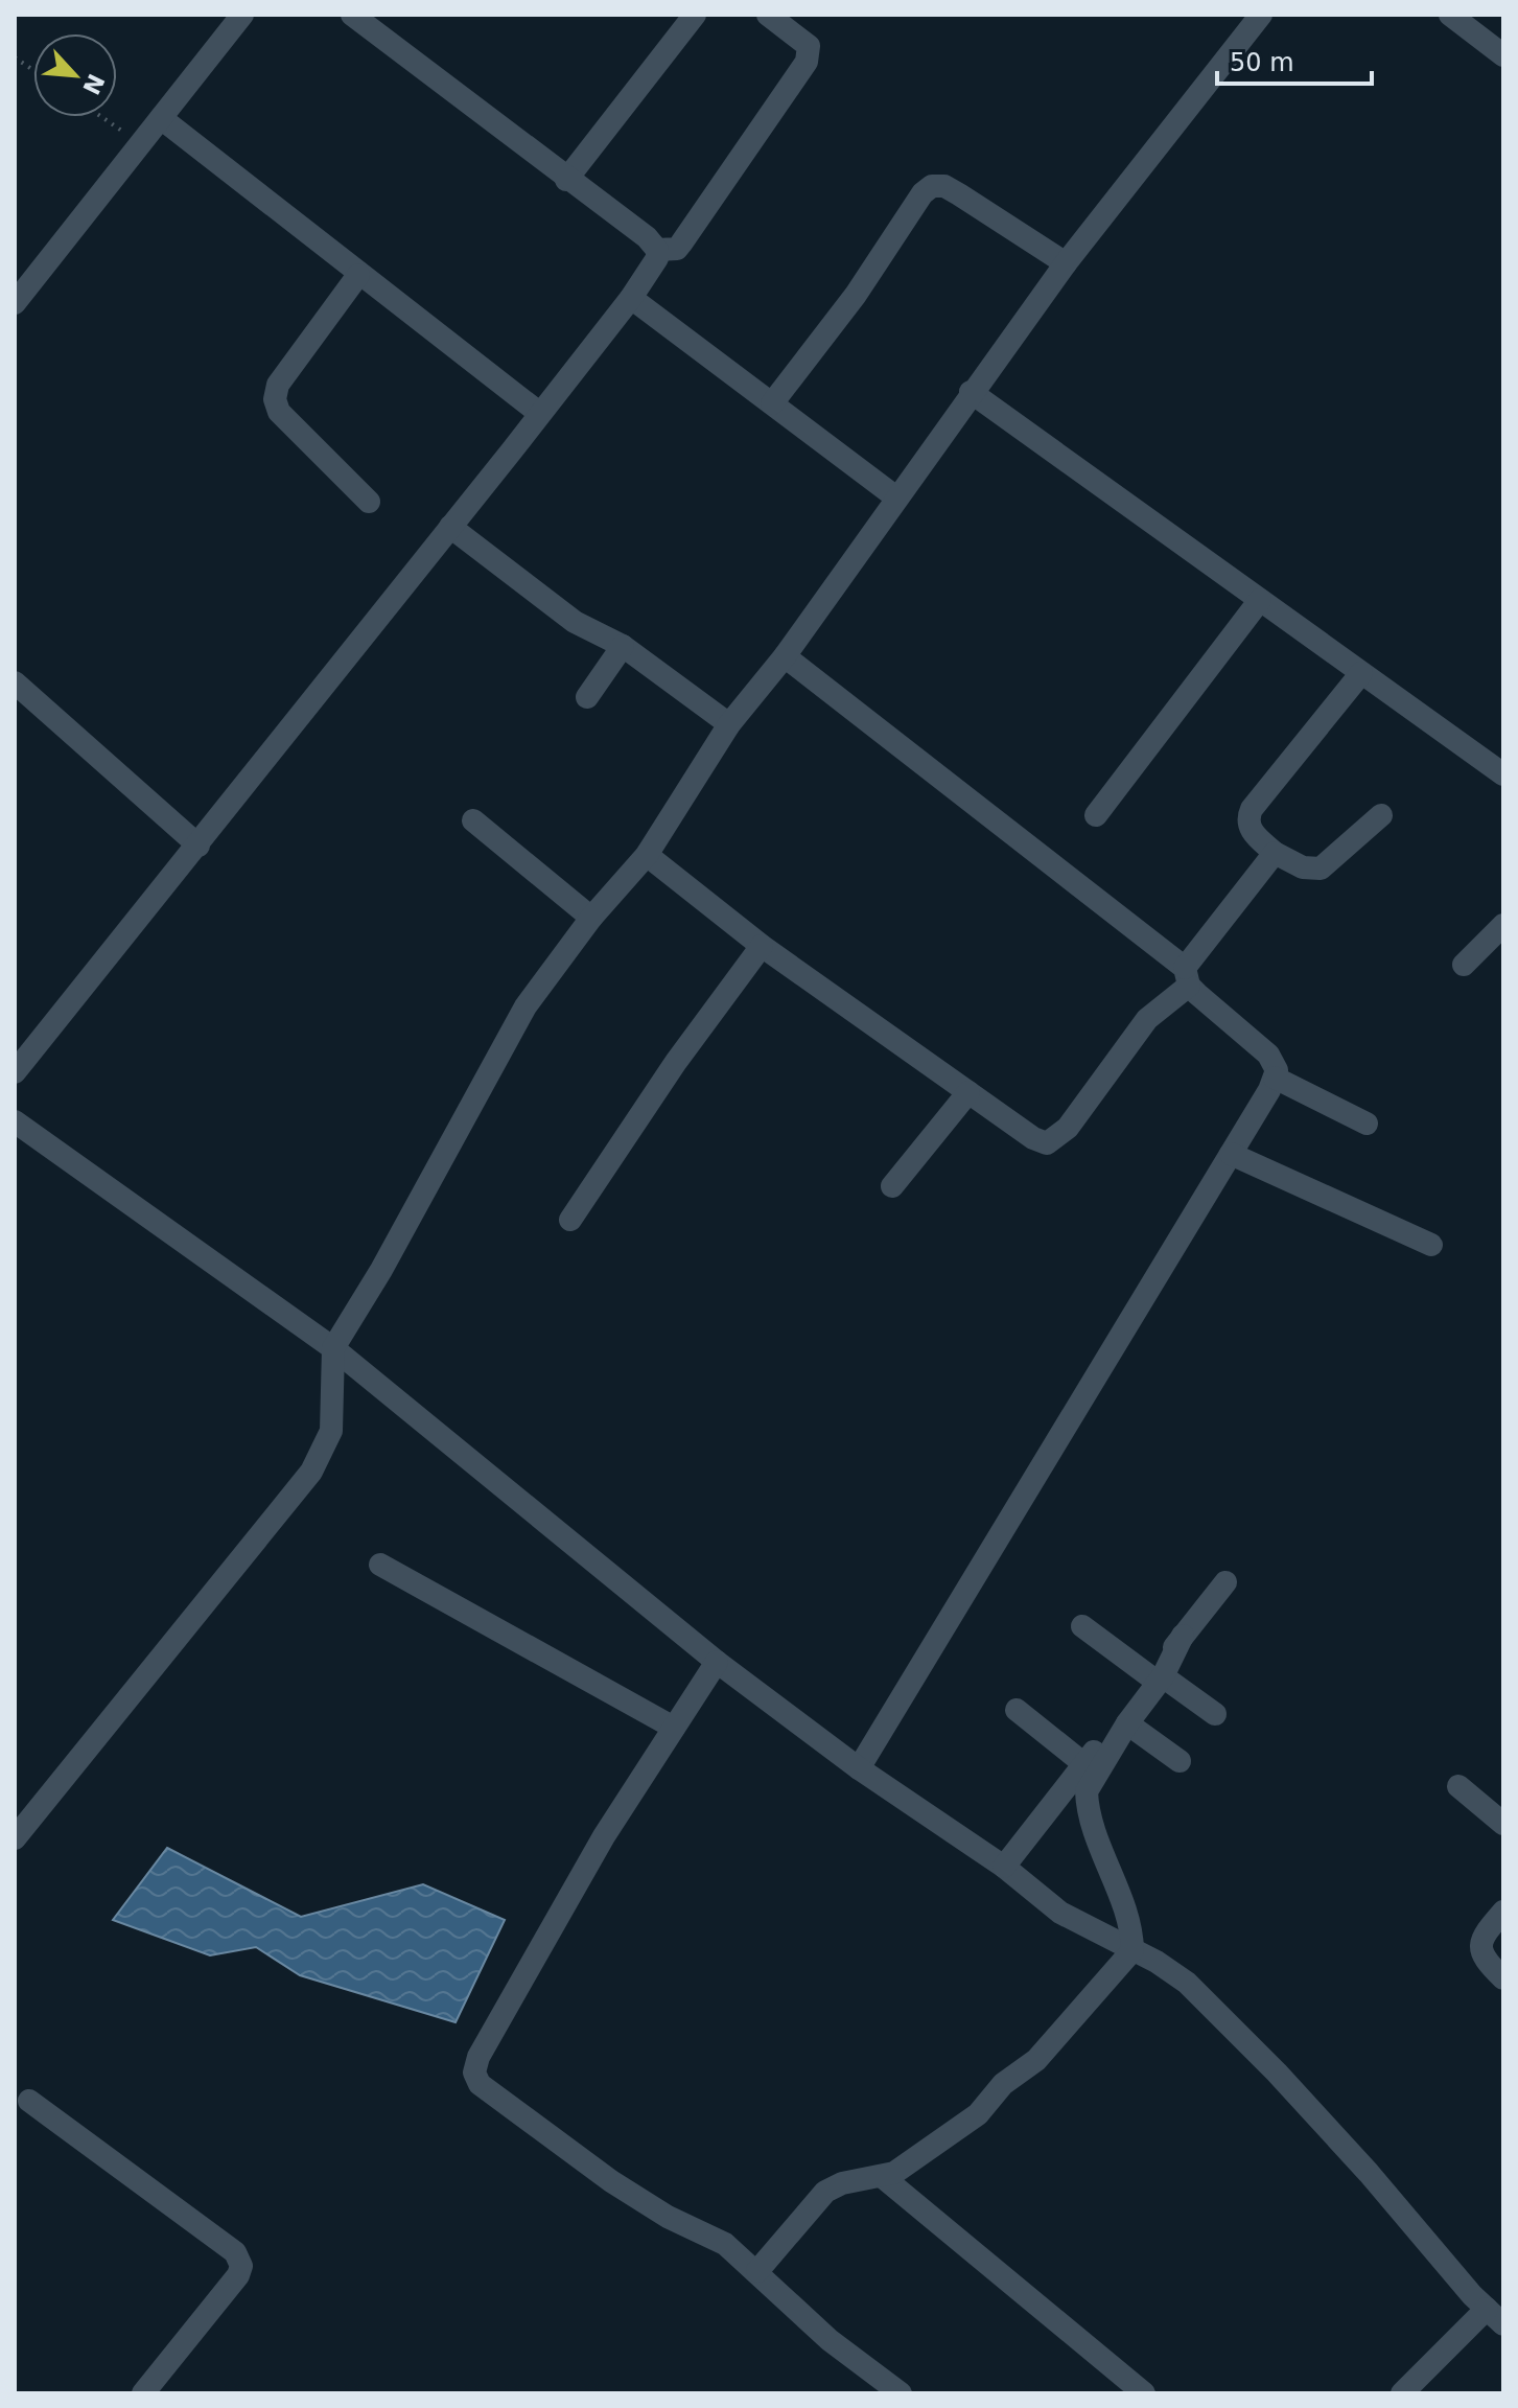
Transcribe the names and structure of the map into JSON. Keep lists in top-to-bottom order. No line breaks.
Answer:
{"scale_bar":"50 m","north":"bottom right"}
